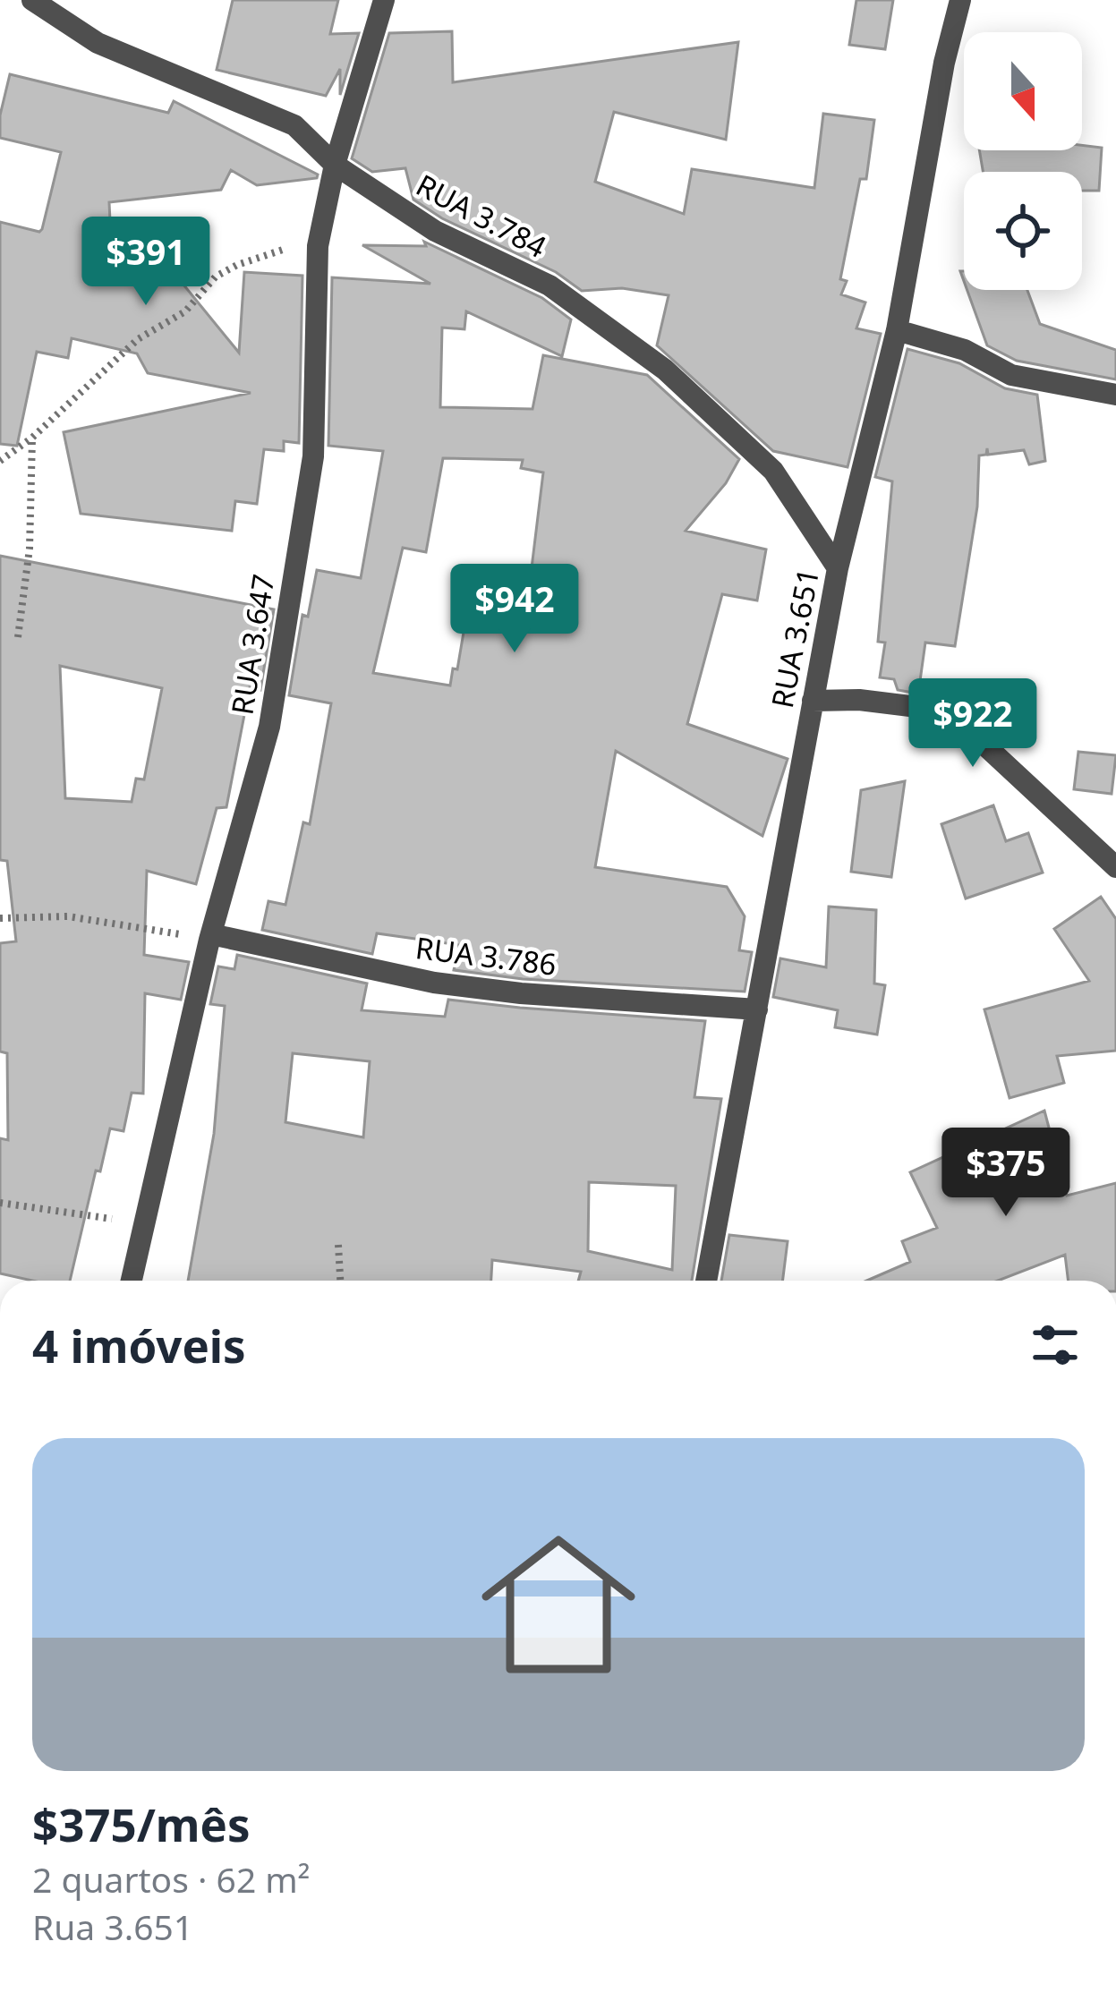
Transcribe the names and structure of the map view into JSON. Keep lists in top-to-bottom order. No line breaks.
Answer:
{"streets":{"street":["RUA 3.784","RUA 3.651","RUA 3.647","RUA 3.786"]},"crossings":[["RUA 3.784","RUA 3.651"],["RUA 3.784","RUA 3.647"],["RUA 3.651","RUA 3.786"],["RUA 3.647","RUA 3.786"]],"north":"bottom","page":{"price":["$391","$942","$922","$375"],"heading":"4 imóveis","list":[{"name":"$375/mês","note":"2 quartos · 62 m² · Rua 3.651"}]}}
